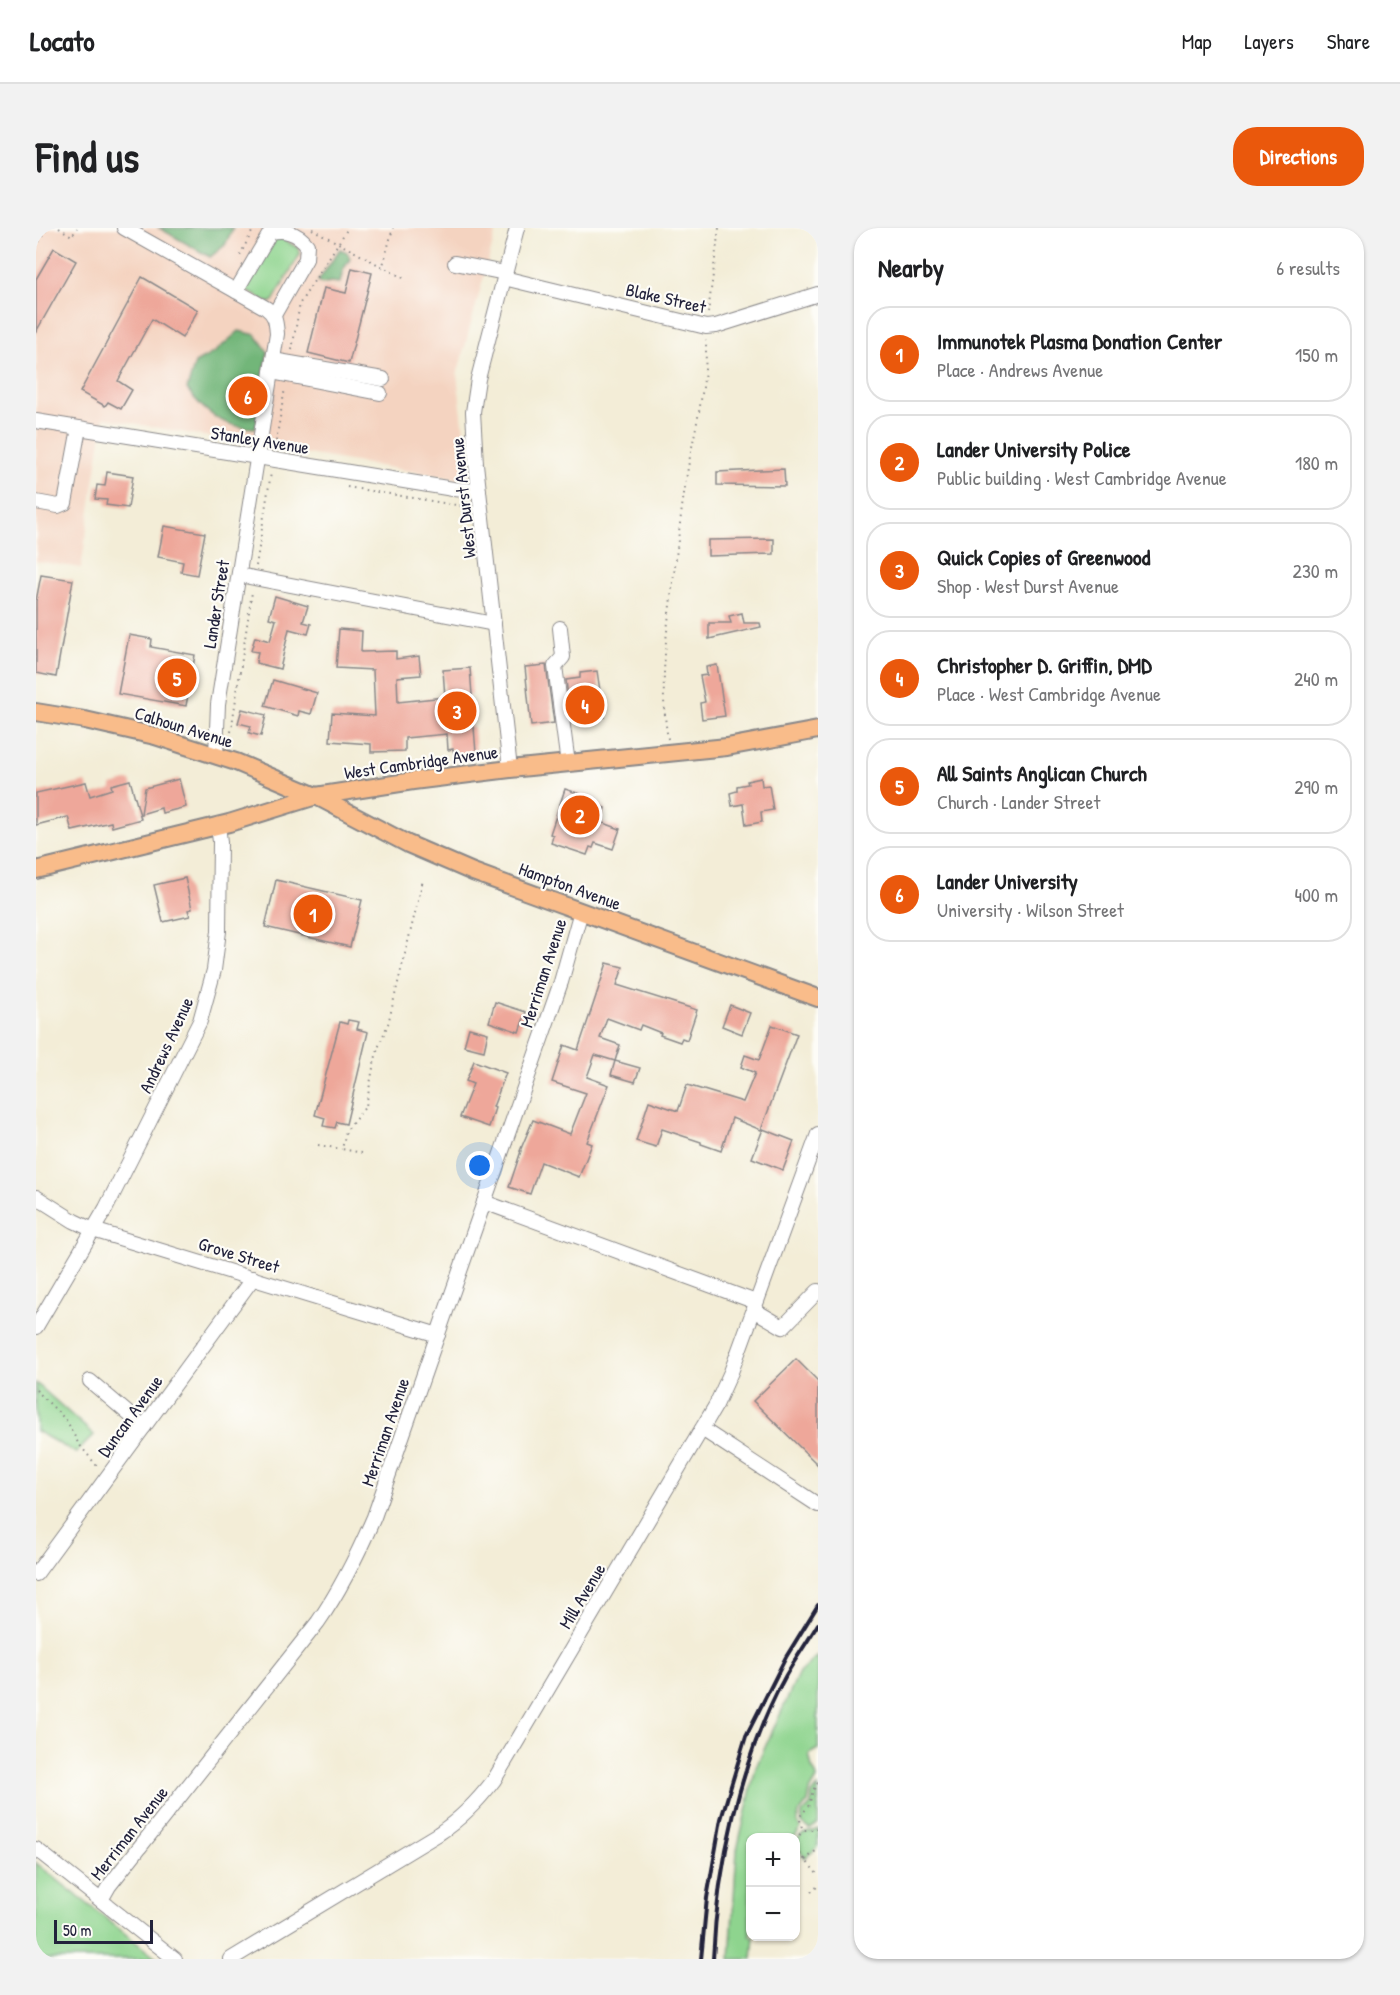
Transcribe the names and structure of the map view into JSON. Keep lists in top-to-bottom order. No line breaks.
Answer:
{"streets":{"main road":["Calhoun Avenue","West Cambridge Avenue","Hampton Avenue"],"street":["Blake Street","Stanley Avenue","West Durst Avenue","Lander Street","Merriman Avenue","Andrews Avenue","Grove Street","Duncan Avenue","Mill Avenue"]},"crossings":[["Blake Street","West Durst Avenue"],["Stanley Avenue","West Durst Avenue"],["Stanley Avenue","Lander Street"],["West Durst Avenue","West Cambridge Avenue"],["Lander Street","Calhoun Avenue"],["Calhoun Avenue","West Cambridge Avenue"],["Calhoun Avenue","Hampton Avenue"],["West Cambridge Avenue","Hampton Avenue"],["West Cambridge Avenue","Andrews Avenue"],["Hampton Avenue","Merriman Avenue"],["Merriman Avenue","Grove Street"],["Andrews Avenue","Grove Street"],["Grove Street","Duncan Avenue"]],"scale_bar":"50 m","page":{"header":"Locato","nav":["Map","Layers","Share"],"buttons":"Directions","title":"Find us","heading":["Nearby","6 results"],"list":[{"mark":"1","name":"Immunotek Plasma Donation Center","note":"Place · Andrews Avenue","value":"150 m"},{"mark":"2","name":"Lander University Police","note":"Public building · West Cambridge Avenue","value":"180 m"},{"mark":"3","name":"Quick Copies of Greenwood","note":"Shop · West Durst Avenue","value":"230 m"},{"mark":"4","name":"Christopher D. Griffin, DMD","note":"Place · West Cambridge Avenue","value":"240 m"},{"mark":"5","name":"All Saints Anglican Church","note":"Church · Lander Street","value":"290 m"},{"mark":"6","name":"Lander University","note":"University · Wilson Street","value":"400 m"}],"pins":["6","5","4","3","2","1"],"map_buttons":["+","−"],"scale":"50 m"}}
